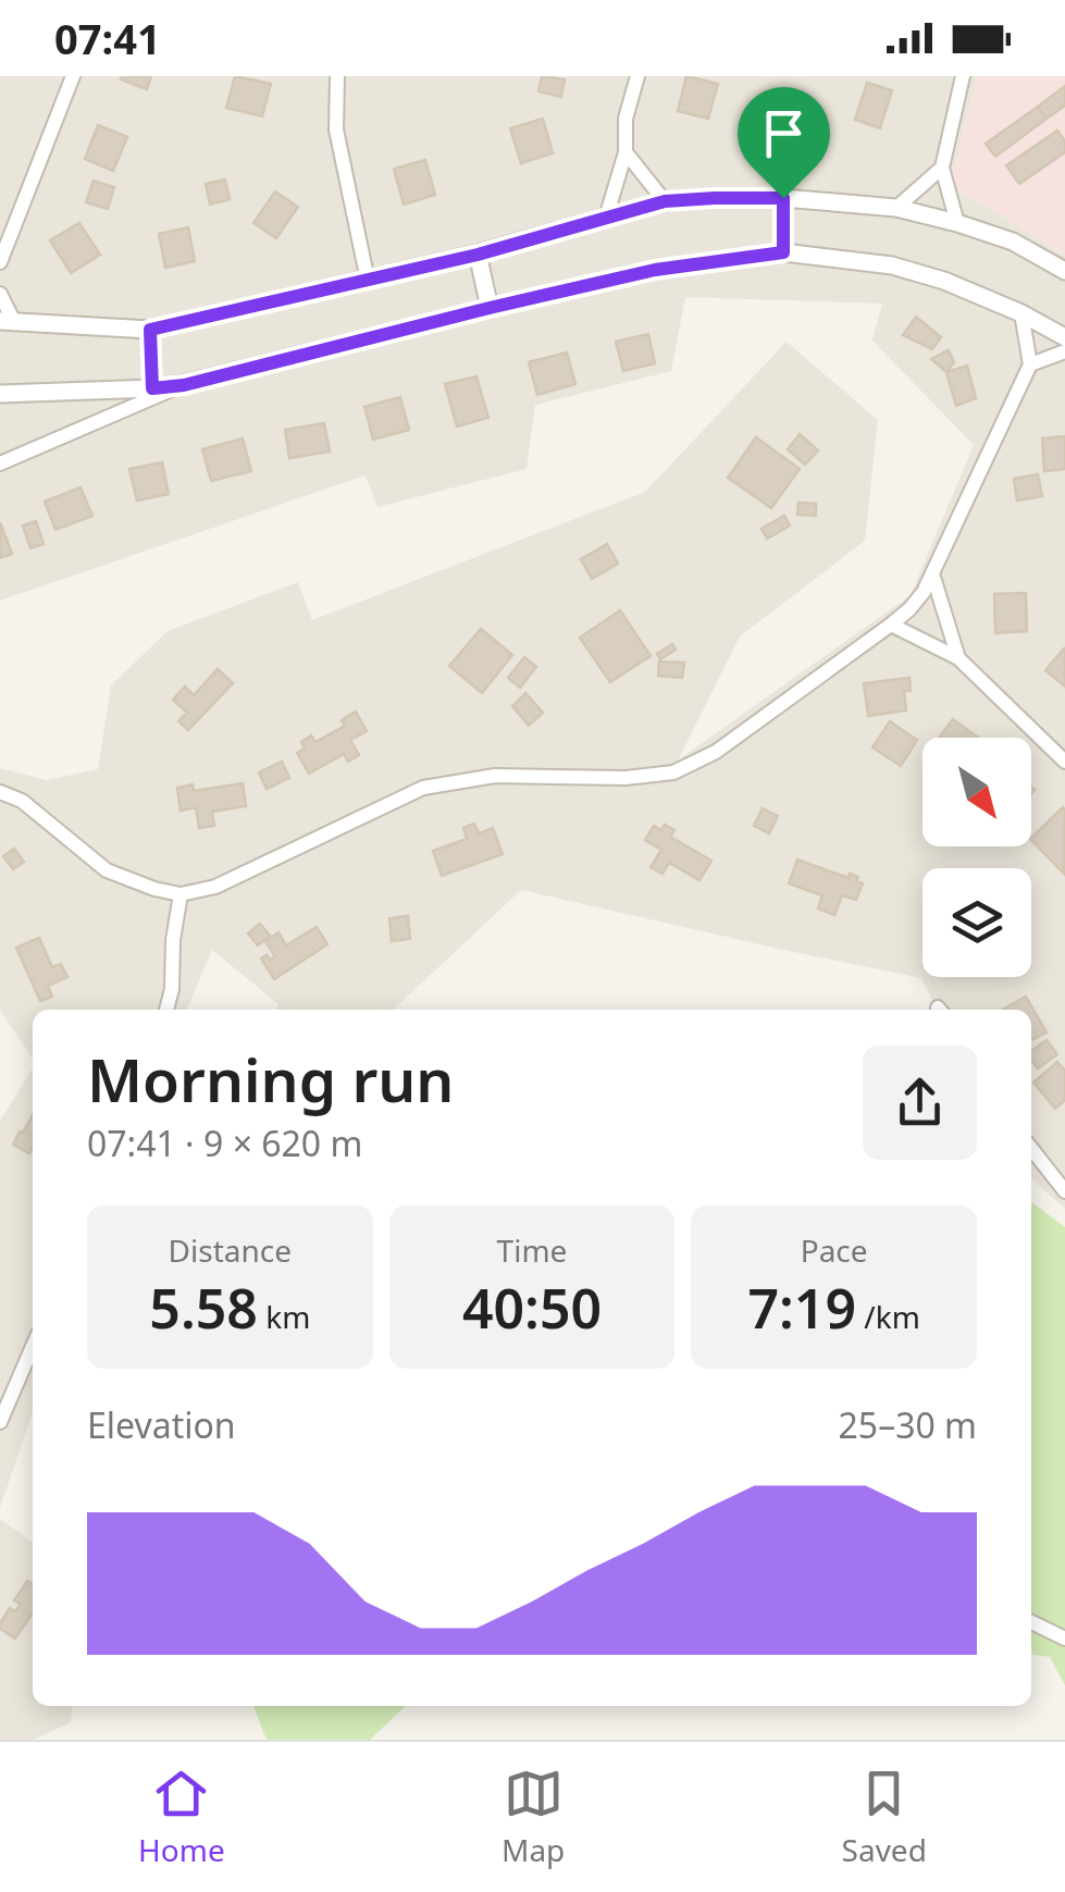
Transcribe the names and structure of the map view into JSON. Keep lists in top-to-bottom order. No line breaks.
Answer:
{"north":"bottom right","page":{"status":"07:41","heading":["Morning run","07:41 · 9 × 620 m"],"stats":[["Distance","5.58 km"],["Time","40:50"],["Pace","7:19 /km"]],"chart":["Elevation","25–30 m"],"tabs":["Home","Map","Saved"]}}
